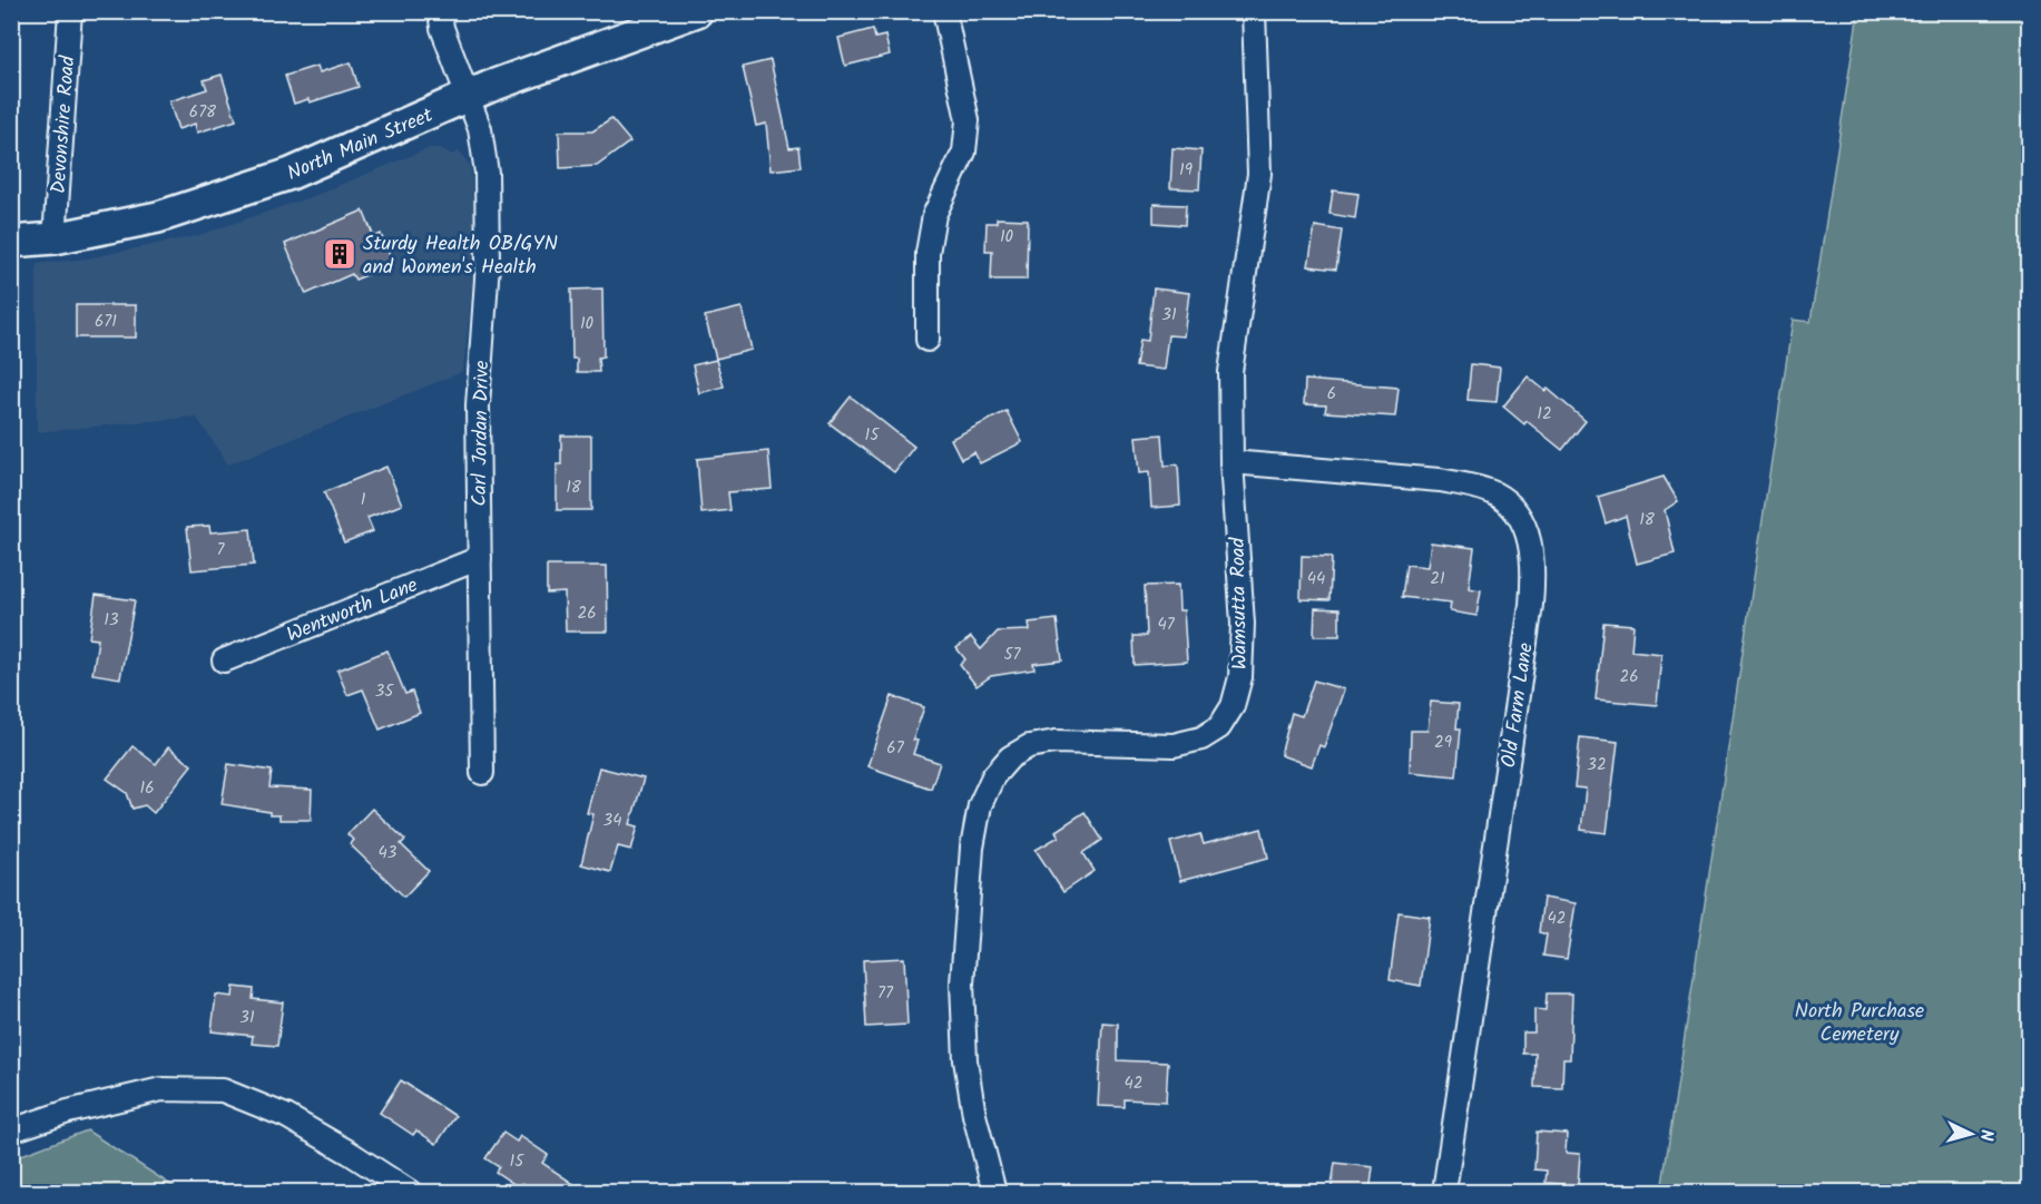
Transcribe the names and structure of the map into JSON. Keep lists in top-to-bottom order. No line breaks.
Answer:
{"streets":{"main road":["North Main Street"],"street":["Devonshire Road","Carl Jordan Drive","Wamsutta Road","Wentworth Lane","Old Farm Lane"]},"crossings":[["Devonshire Road","North Main Street"],["North Main Street","Carl Jordan Drive"],["Carl Jordan Drive","Wentworth Lane"],["Wamsutta Road","Old Farm Lane"]],"parks":["North Purchase Cemetery"],"places":{"building":["Sturdy Health OB/GYN and Women's Health"]},"house_numbers":["678","19","10","31","671","10","6","12","15","18","1","18","7","44","21","26","13","47","57","26","35","29","67","32","16","34","43","42","77","31","42","15"],"north":"right"}
